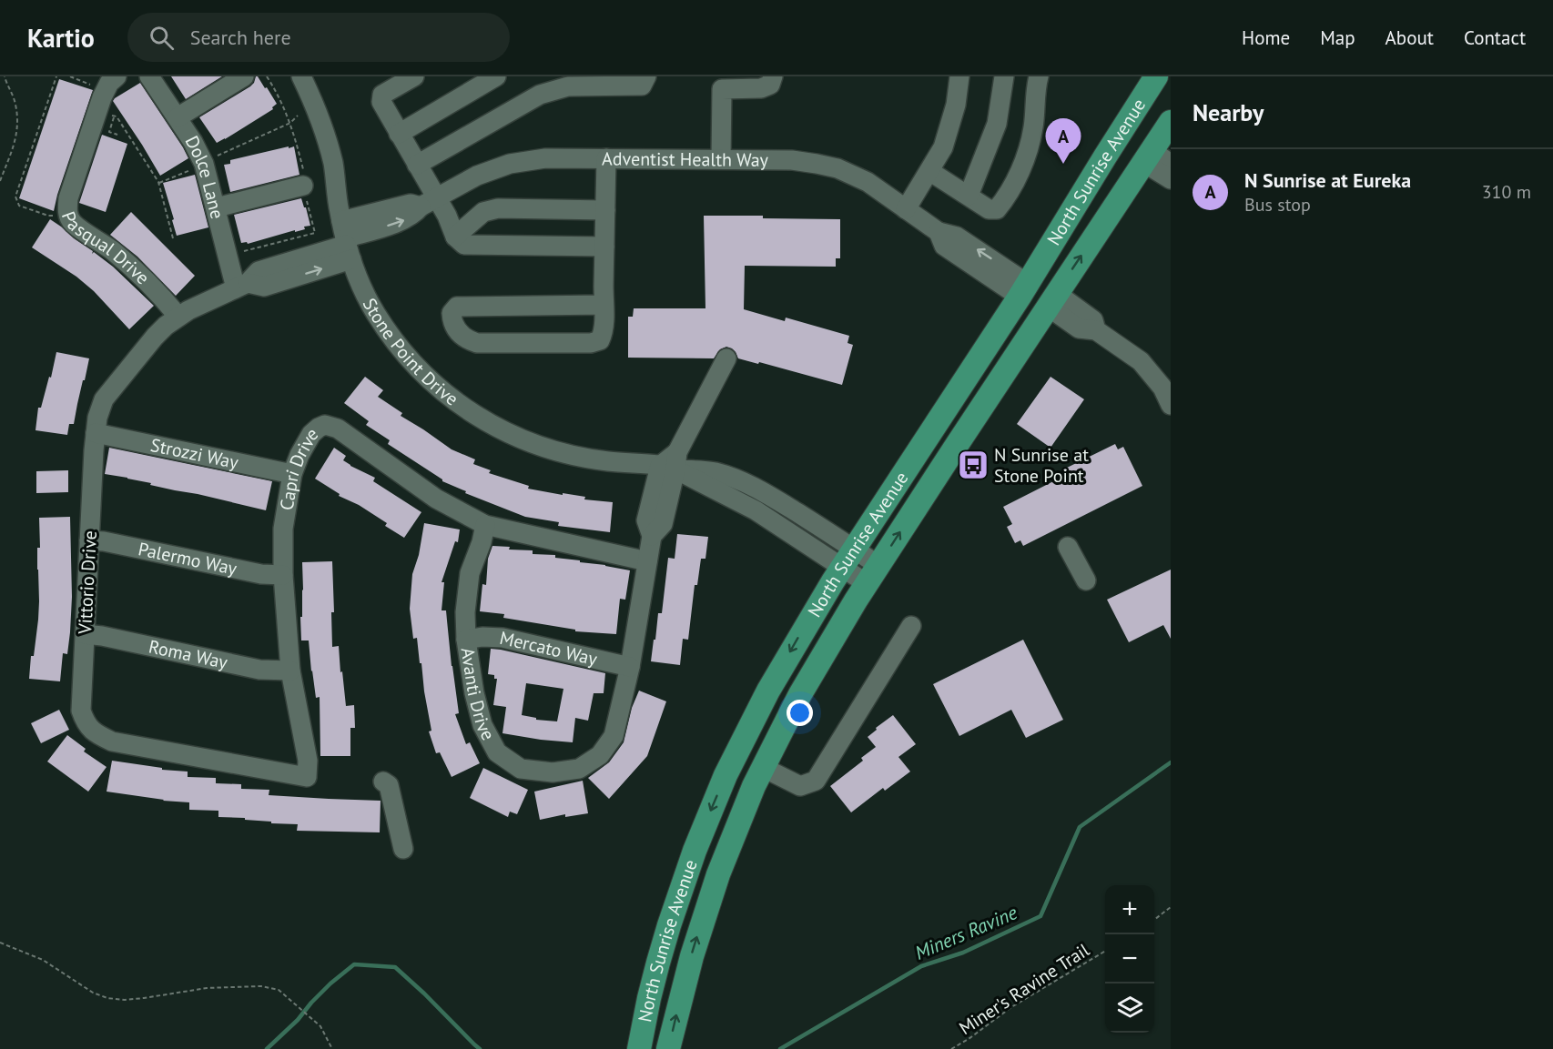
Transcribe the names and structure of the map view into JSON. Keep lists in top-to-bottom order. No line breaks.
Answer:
{"streets":{"main road":["North Sunrise Avenue"],"street":["Adventist Health Way","Dolce Lane","Pasqual Drive","Stone Point Drive","Strozzi Way","Capri Drive","Palermo Way","Vittorio Drive","Mercato Way","Roma Way","Avanti Drive"],"path":["Miner's Ravine Trail"]},"crossings":[["Adventist Health Way","North Sunrise Avenue"],["Adventist Health Way","Stone Point Drive"],["Adventist Health Way","Vittorio Drive"],["North Sunrise Avenue","Stone Point Drive"],["Dolce Lane","Vittorio Drive"],["Pasqual Drive","Vittorio Drive"],["Stone Point Drive","Vittorio Drive"],["Stone Point Drive","Avanti Drive"],["Strozzi Way","Capri Drive"],["Strozzi Way","Vittorio Drive"],["Capri Drive","Palermo Way"],["Capri Drive","Vittorio Drive"],["Capri Drive","Roma Way"],["Capri Drive","Avanti Drive"],["Palermo Way","Vittorio Drive"],["Vittorio Drive","Roma Way"],["Mercato Way","Avanti Drive"]],"water":["Miners Ravine"],"places":{"bus stop":["N Sunrise at Stone Point"]},"page":{"header":"Kartio","search":"Search here","nav":["Home","Map","About","Contact"],"heading":"Nearby","pins":"A","list":[{"mark":"A","name":"N Sunrise at Eureka","note":"Bus stop","value":"310 m"}],"map_buttons":["+","−"]}}
